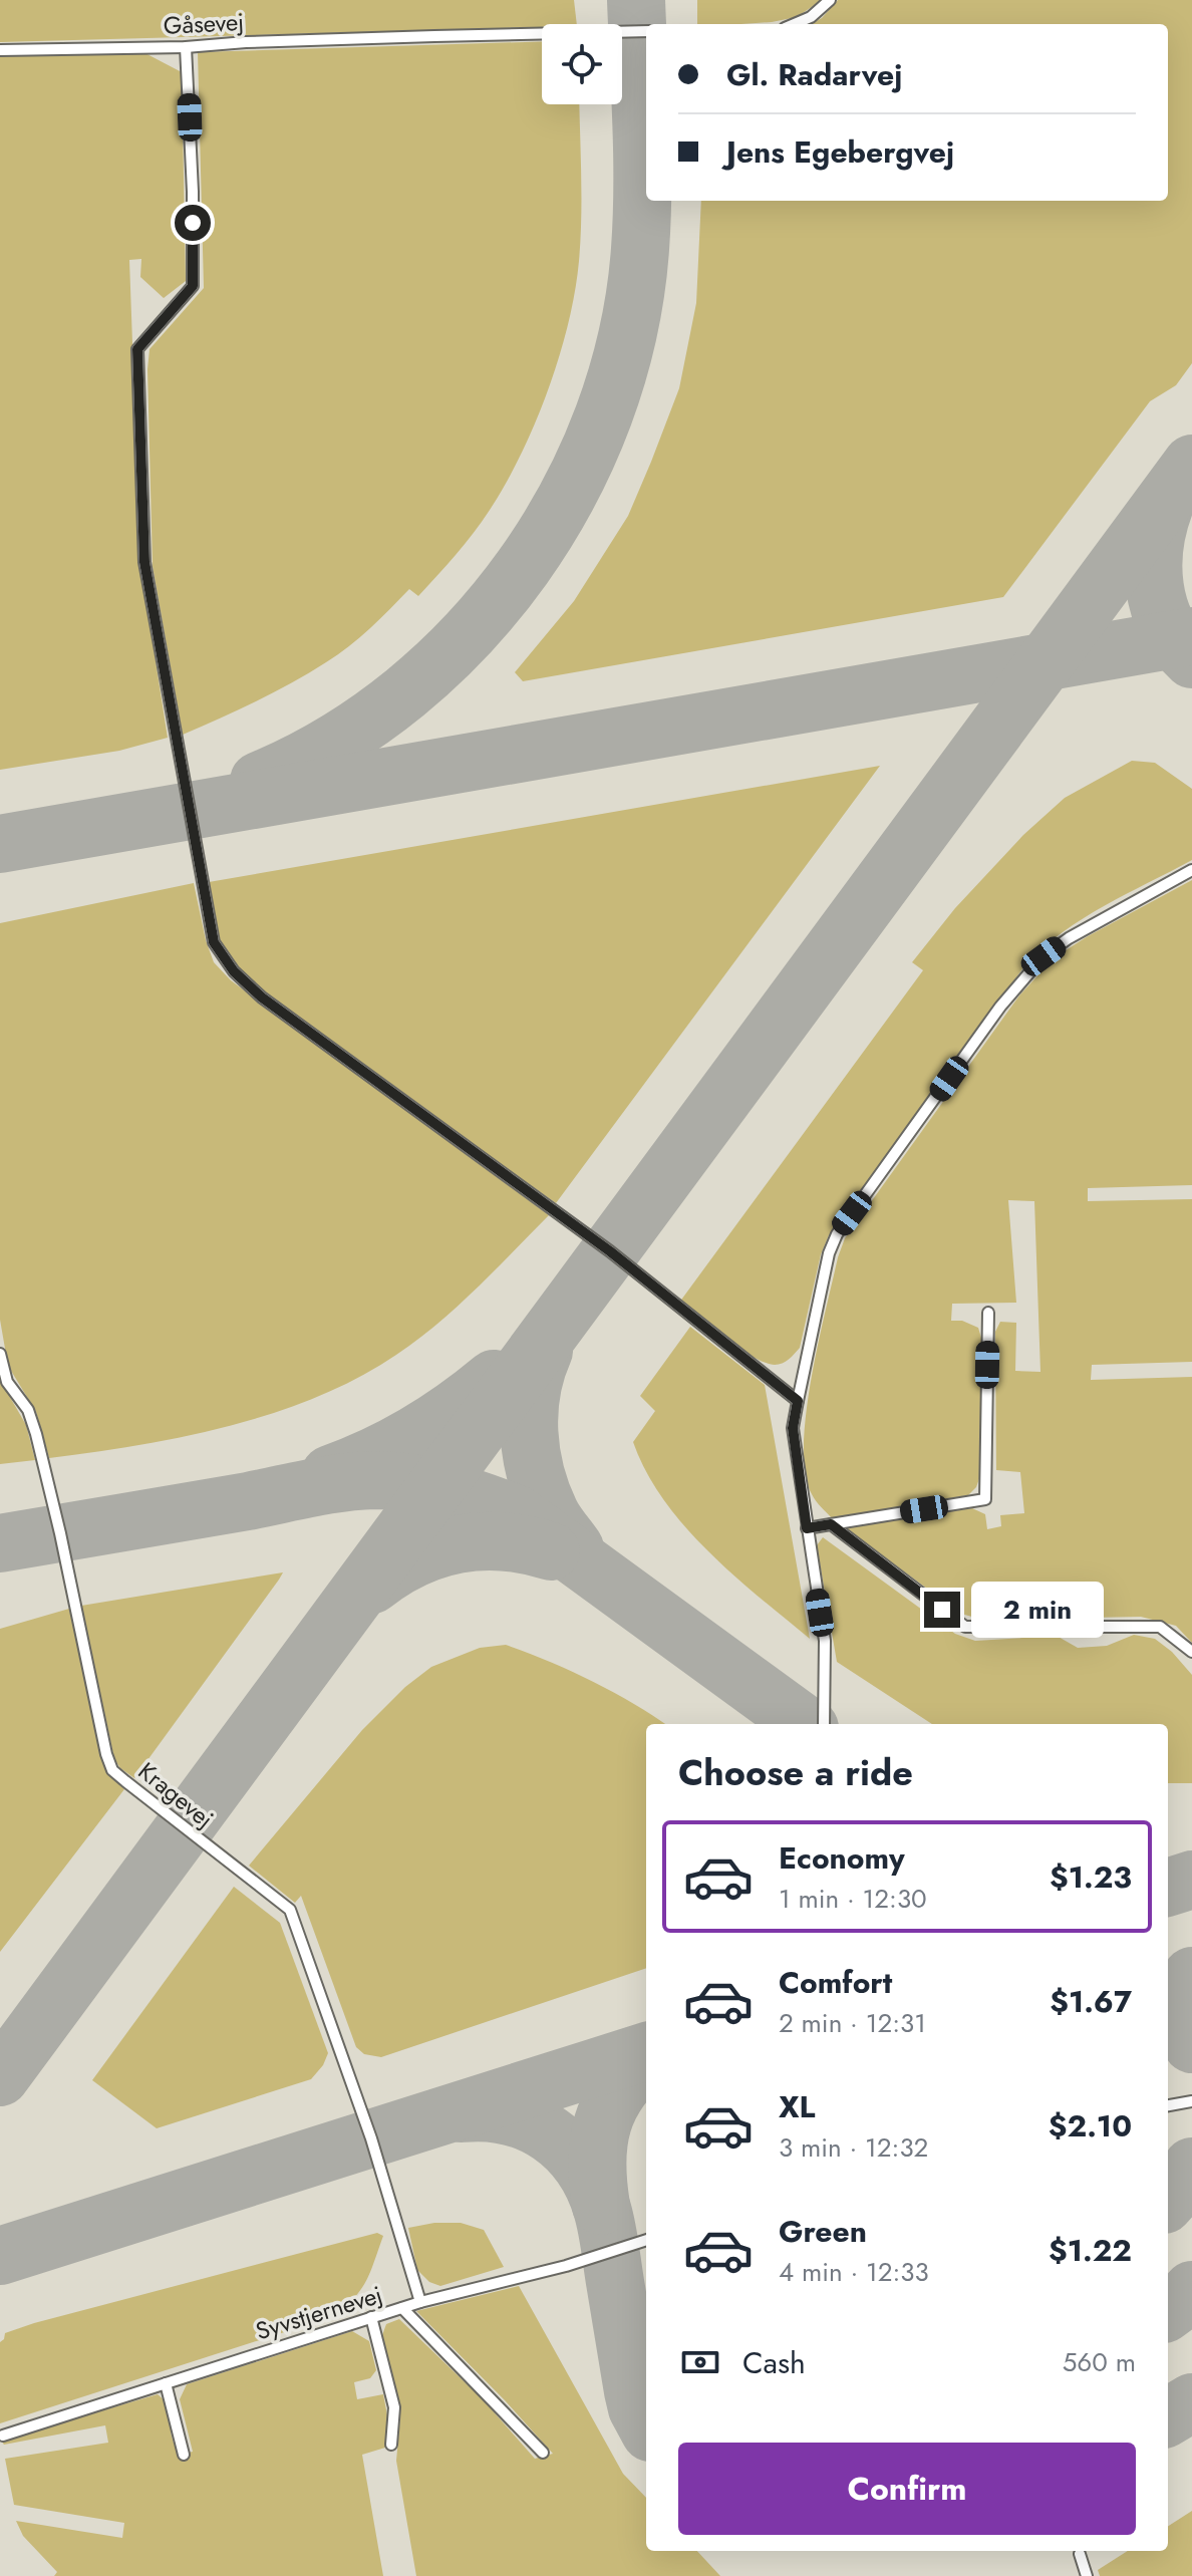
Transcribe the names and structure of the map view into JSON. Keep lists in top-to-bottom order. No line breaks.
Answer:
{"streets":{"lane":["Gåsevej","Kragevej","Syvstjernevej"]},"crossings":[["Kragevej","Syvstjernevej"]],"page":{"banner":["Gl. Radarvej","Jens Egebergvej"],"bubble":"2 min","heading":"Choose a ride","list":[{"name":"Economy","note":"1 min · 12:30","value":"$1.23"},{"name":"Comfort","note":"2 min · 12:31","value":"$1.67"},{"name":"XL","note":"3 min · 12:32","value":"$2.10"},{"name":"Green","note":"4 min · 12:33","value":"$1.22"}],"pay":["Cash","560 m"],"buttons":"Confirm"}}
